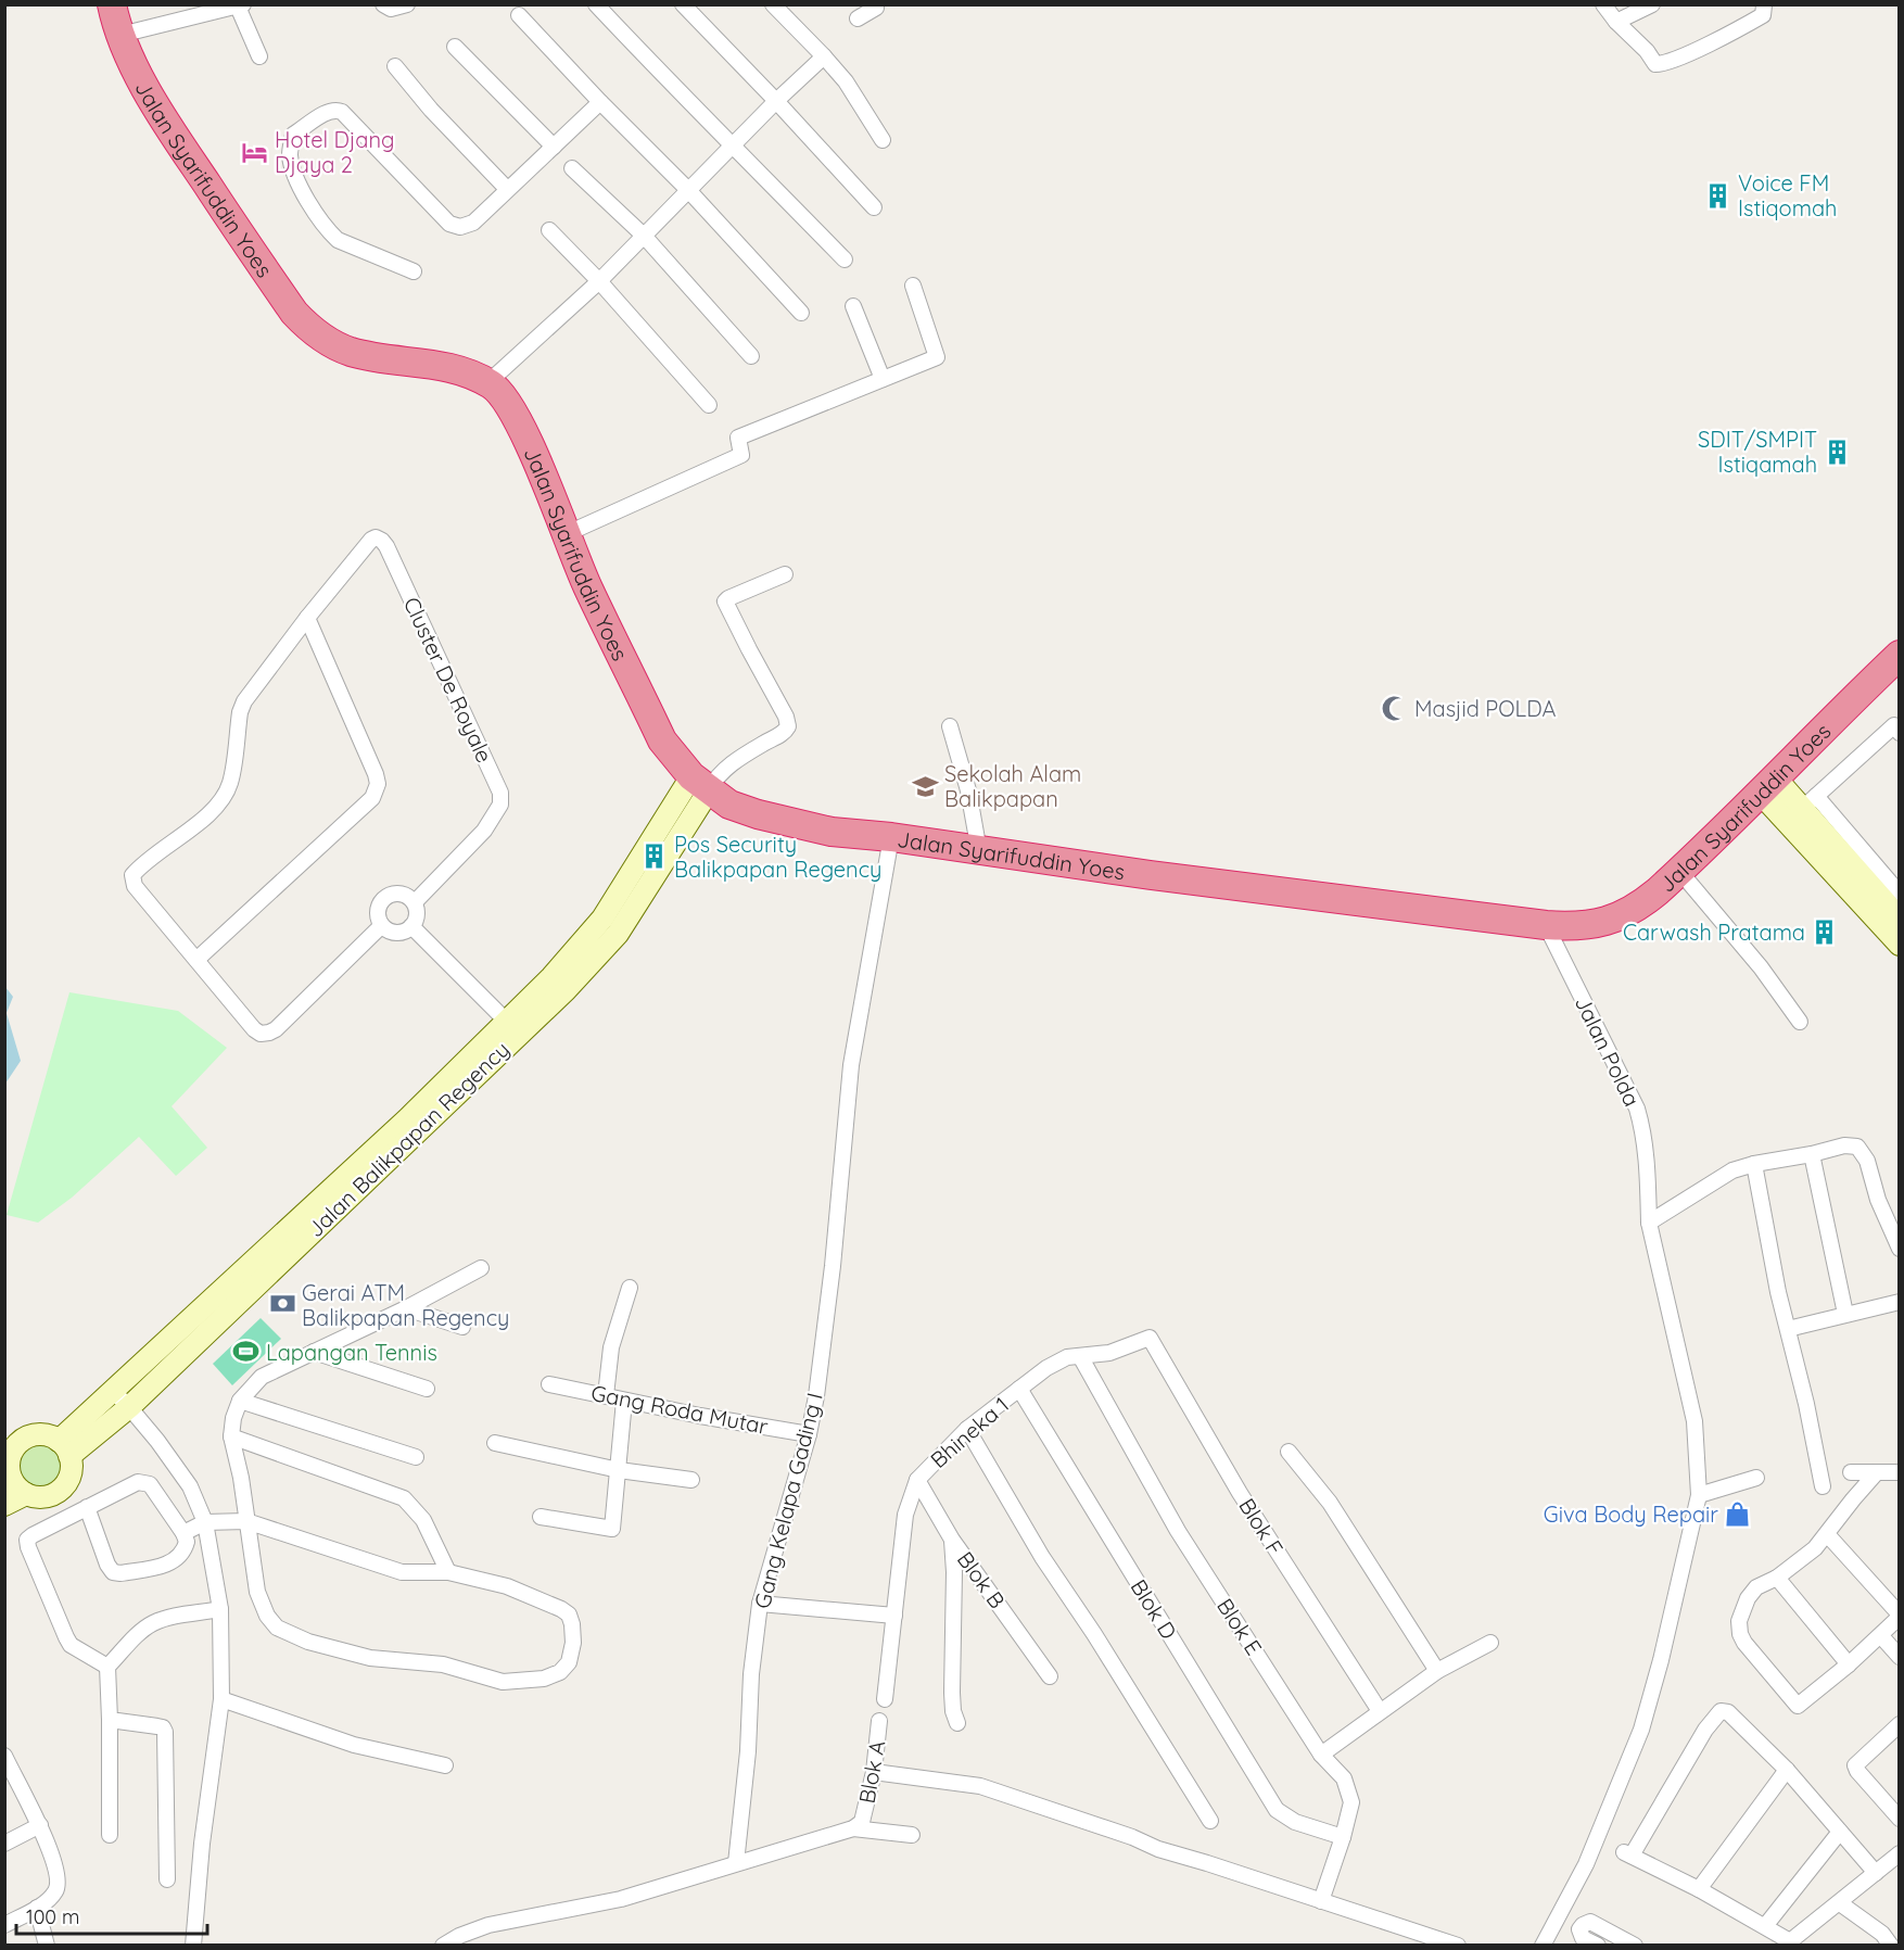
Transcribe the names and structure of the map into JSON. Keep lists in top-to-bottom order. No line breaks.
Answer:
{"streets":{"highway":["Jalan Syarifuddin Yoes"],"street":["Cluster De Royale","Jalan Polda","Jalan Balikpapan Regency","Gang Roda Mutar","Bhineka 1","Gang Kelapa Gading I","Blok F","Blok B","Blok D","Blok E","Blok A"]},"crossings":[["Jalan Syarifuddin Yoes","Jalan Polda"],["Jalan Syarifuddin Yoes","Jalan Balikpapan Regency"],["Jalan Syarifuddin Yoes","Gang Kelapa Gading I"],["Gang Roda Mutar","Gang Kelapa Gading I"],["Bhineka 1","Blok F"],["Bhineka 1","Blok B"],["Bhineka 1","Blok D"],["Bhineka 1","Blok E"],["Blok D","Blok E"]],"places":{"hotel":["Hotel Djang Djaya 2"],"building":["Voice FM Istiqomah","SDIT/SMPIT Istiqamah","Pos Security Balikpapan Regency","Carwash Pratama"],"mosque":["Masjid POLDA"],"school or university":["Sekolah Alam Balikpapan"],"bank":["Gerai ATM Balikpapan Regency"],"sports":["Lapangan Tennis"],"shop":["Giva Body Repair"]},"scale_bar":"100 m"}
